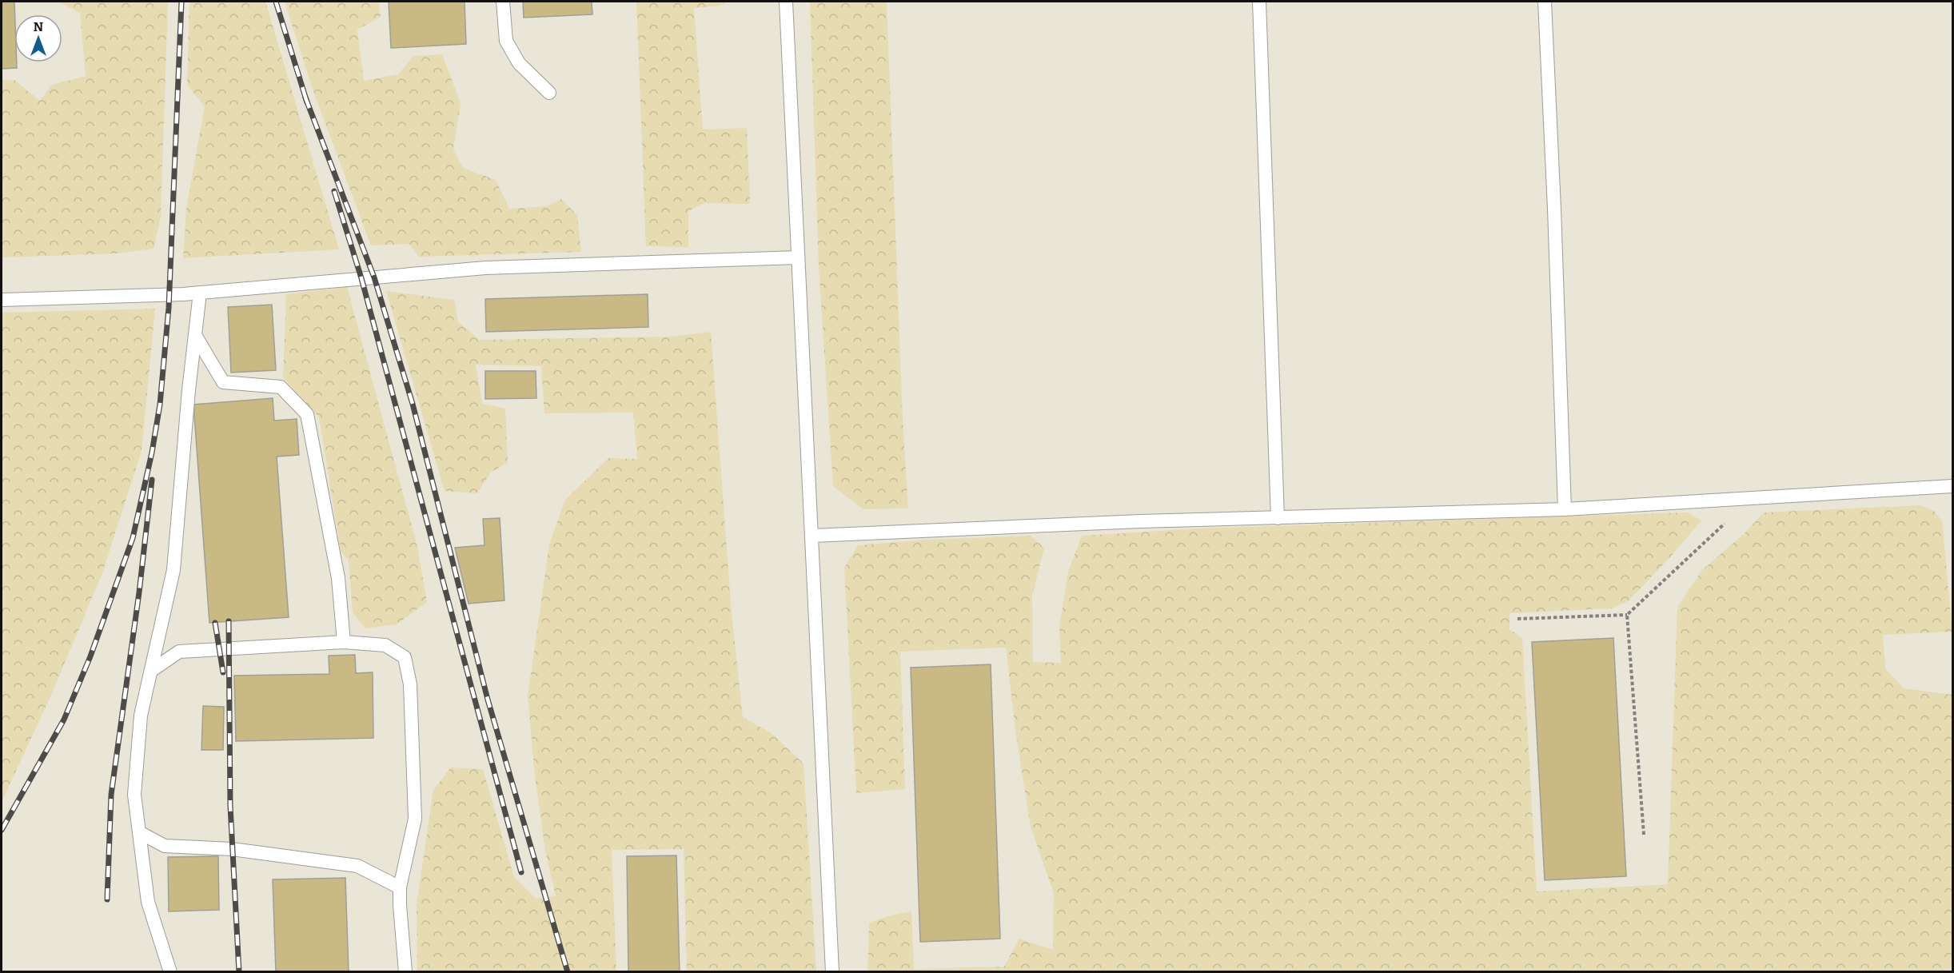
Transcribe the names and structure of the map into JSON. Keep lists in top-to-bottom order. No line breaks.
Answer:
{"north":"top"}
